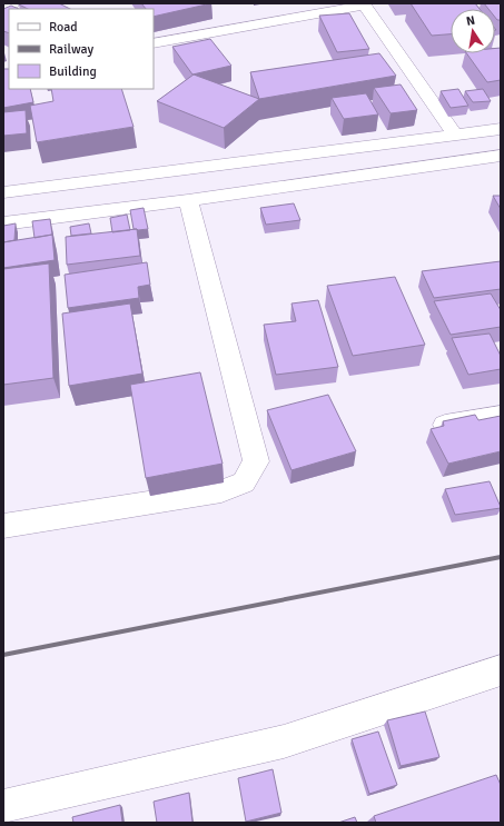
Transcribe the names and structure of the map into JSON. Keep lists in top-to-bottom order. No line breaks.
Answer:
{"legend":["Road","Railway","Building"],"north":"top"}
